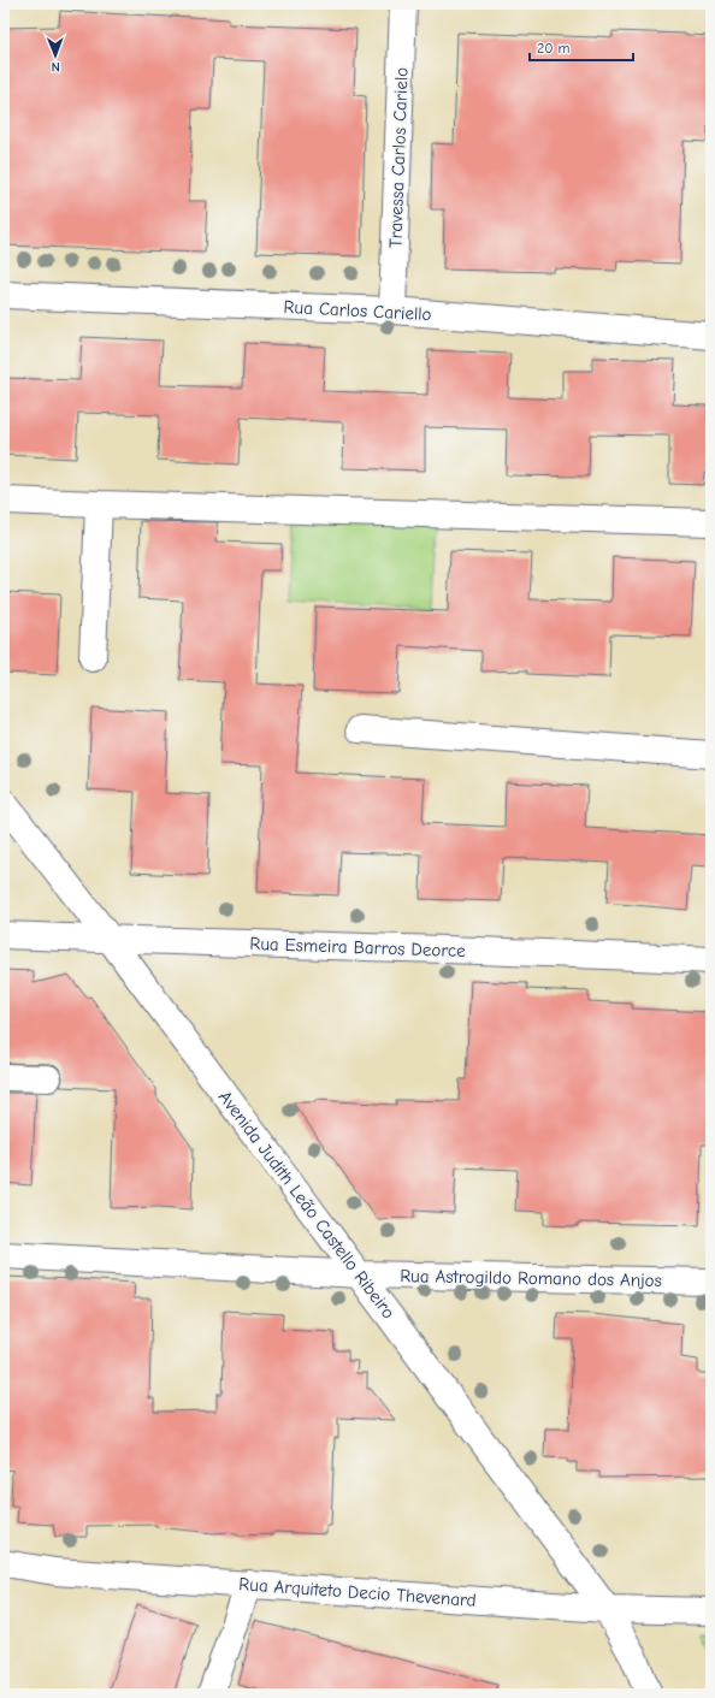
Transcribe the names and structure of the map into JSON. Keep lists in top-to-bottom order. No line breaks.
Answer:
{"streets":{"street":["Travessa Carlos Carielo","Rua Carlos Cariello","Rua Esmeira Barros Deorce","Avenida Judith Leão Castello Ribeiro","Rua Astrogildo Romano dos Anjos","Rua Arquiteto Decio Thevenard"]},"crossings":[["Travessa Carlos Carielo","Rua Carlos Cariello"],["Rua Esmeira Barros Deorce","Avenida Judith Leão Castello Ribeiro"],["Avenida Judith Leão Castello Ribeiro","Rua Astrogildo Romano dos Anjos"],["Avenida Judith Leão Castello Ribeiro","Rua Arquiteto Decio Thevenard"]],"scale_bar":"20 m","north":"bottom"}
